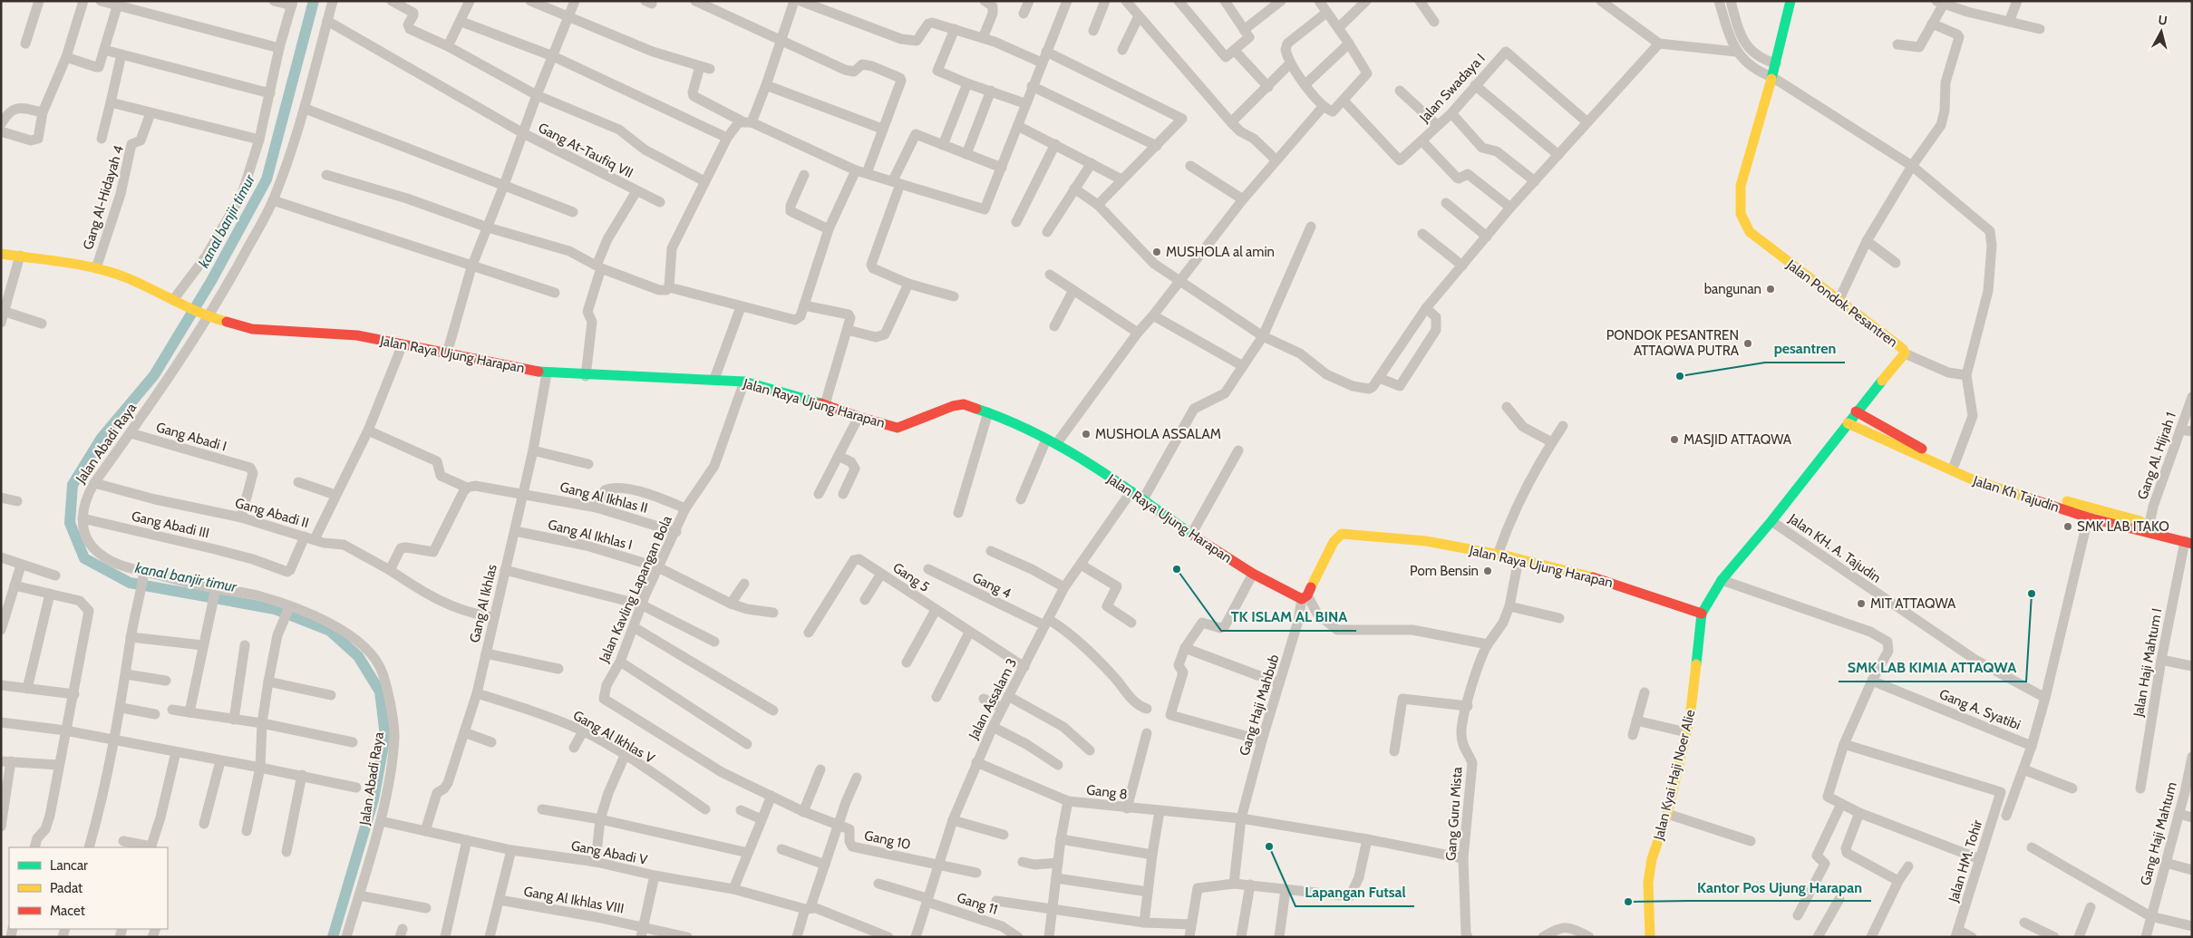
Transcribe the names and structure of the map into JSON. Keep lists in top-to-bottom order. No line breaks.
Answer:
{"streets":{"street":["Jalan Swadaya I","Gang At-Taufiq VII","Gang Al-Hidayah 4","Jalan Pondok Pesantren","Jalan Raya Ujung Harapan","Gang Abadi I","Jalan Abadi Raya","Gang Al. Hijrah 1","Jalan Kh Tajudin","Gang Al Ikhlas II","Gang Abadi II","Gang Abadi III","Gang Al Ikhlas I","Jalan KH. A. Tajudin","Gang 5","Gang 4","Jalan Kavling Lapangan Bola","Gang Al Ikhlas","Jalan Haji Mahtum I","Jalan Assalam 3","Gang Haji Mahbub","Gang A. Syatibi","Gang Al Ikhlas V","Jalan Kyai Haji Noer Alie","Gang 8","Gang Guru Mista","Gang Haji Mahtum","Gang 10","Gang Abadi V","Jalan HM. Tohir","Gang Al Ikhlas VIII","Gang 11"]},"crossings":[["Gang At-Taufiq VII","Jalan Abadi Raya"],["Gang Al-Hidayah 4","Jalan Raya Ujung Harapan"],["Jalan Pondok Pesantren","Jalan Raya Ujung Harapan"],["Jalan Pondok Pesantren","Jalan Kh Tajudin"],["Jalan Pondok Pesantren","Jalan KH. A. Tajudin"],["Jalan Pondok Pesantren","Jalan Kyai Haji Noer Alie"],["Jalan Raya Ujung Harapan","Jalan Abadi Raya"],["Jalan Raya Ujung Harapan","Gang Abadi II"],["Jalan Raya Ujung Harapan","Jalan Kavling Lapangan Bola"],["Jalan Raya Ujung Harapan","Gang Al Ikhlas"],["Jalan Raya Ujung Harapan","Jalan Assalam 3"],["Jalan Raya Ujung Harapan","Gang Haji Mahbub"],["Jalan Raya Ujung Harapan","Jalan Kyai Haji Noer Alie"],["Jalan Raya Ujung Harapan","Gang Guru Mista"],["Gang Abadi I","Jalan Abadi Raya"],["Gang Abadi I","Gang Abadi II"],["Jalan Abadi Raya","Gang Abadi II"],["Jalan Abadi Raya","Gang Abadi III"],["Jalan Abadi Raya","Gang Abadi V"],["Gang Al. Hijrah 1","Jalan Kh Tajudin"],["Jalan Kh Tajudin","Jalan Haji Mahtum I"],["Jalan Kh Tajudin","Gang A. Syatibi"],["Gang Al Ikhlas II","Jalan Kavling Lapangan Bola"],["Gang Al Ikhlas II","Gang Al Ikhlas"],["Gang Abadi II","Gang Abadi III"],["Gang Al Ikhlas I","Jalan Kavling Lapangan Bola"],["Gang Al Ikhlas I","Gang Al Ikhlas"],["Jalan KH. A. Tajudin","Gang A. Syatibi"],["Gang 5","Jalan Assalam 3"],["Gang 4","Jalan Assalam 3"],["Gang Al Ikhlas","Gang Al Ikhlas V"],["Gang Al Ikhlas","Gang Abadi V"],["Jalan Assalam 3","Gang 8"],["Jalan Assalam 3","Gang 10"],["Jalan Assalam 3","Gang 11"],["Gang Haji Mahbub","Gang 8"],["Gang 8","Gang Guru Mista"]],"water":["kanal banjir timur"],"places":["MUSHOLA al amin","bangunan","PONDOK PESANTREN ATTAQWA PUTRA","pesantren","MUSHOLA ASSALAM","MASJID ATTAQWA","SMK LAB ITAKO","TK ISLAM AL BINA","Pom Bensin","SMK LAB KIMIA ATTAQWA","MIT ATTAQWA","Lapangan Futsal","Kantor Pos Ujung Harapan"],"legend":["Lancar","Padat","Macet"],"north":"top"}
